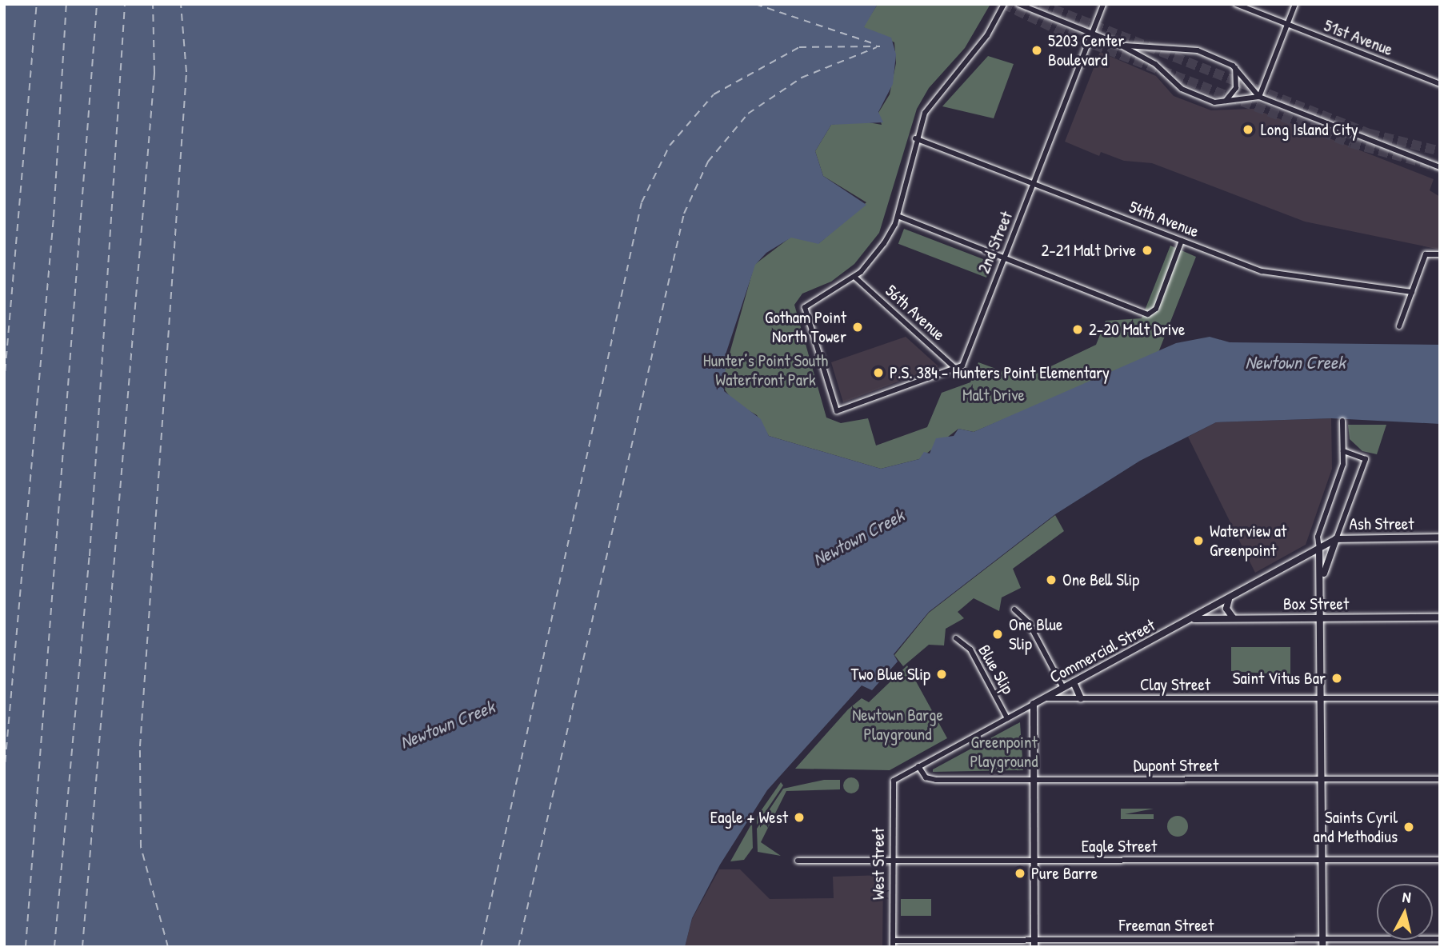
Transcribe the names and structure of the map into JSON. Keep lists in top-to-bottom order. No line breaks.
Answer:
{"streets":{"street":["51st Avenue","54th Avenue","2nd Street","56th Avenue","Ash Street","Box Street","Commercial Street","Blue Slip","Clay Street","Dupont Street","Eagle Street","West Street","Freeman Street"]},"crossings":[["54th Avenue","2nd Street"],["2nd Street","56th Avenue"],["Ash Street","Commercial Street"],["Box Street","Commercial Street"],["Commercial Street","Blue Slip"],["Commercial Street","Clay Street"],["Commercial Street","Dupont Street"],["Commercial Street","West Street"],["Eagle Street","West Street"],["West Street","Freeman Street"]],"water":["Newtown Creek"],"parks":["Hunter’s Point South Waterfront Park","Malt Drive","Newtown Barge Playground","Greenpoint Playground"],"places":["5203 Center Boulevard","Long Island City","2-21 Malt Drive","Gotham Point North Tower","2-20 Malt Drive","P.S. 384 - Hunters Point Elementary","Waterview at Greenpoint","One Bell Slip","One Blue Slip","Two Blue Slip","Saint Vitus Bar","Eagle + West","Saints Cyril and Methodius","Pure Barre"],"north":"top"}
